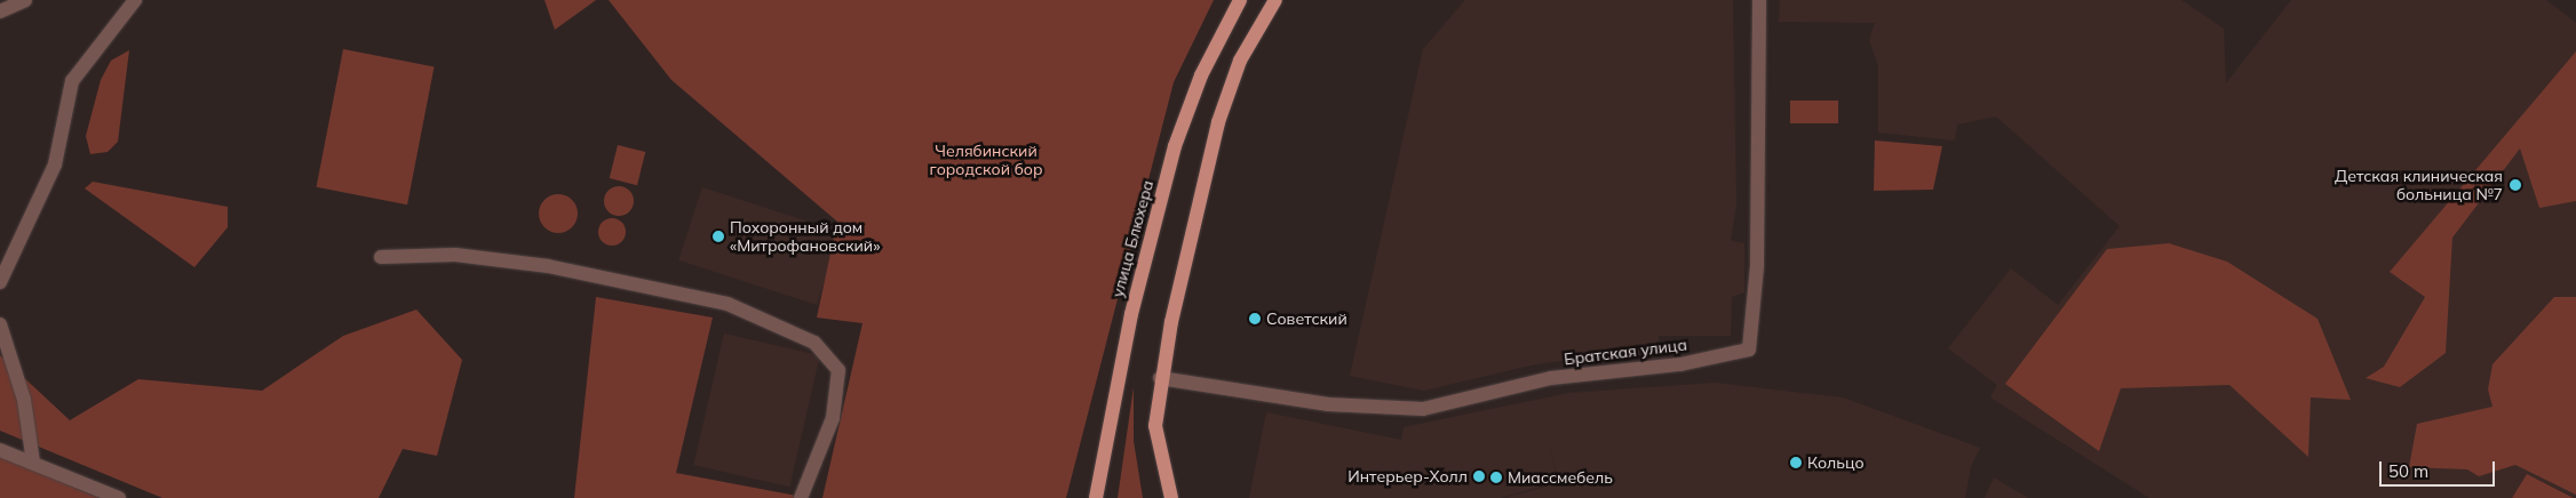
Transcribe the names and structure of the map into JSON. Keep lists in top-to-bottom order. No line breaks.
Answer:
{"streets":{"main road":["улица Блюхера"],"street":["Братская улица"]},"parks":["Челябинский городской бор"],"places":["Детская клиническая больница №7","Похоронный дом «Митрофановский»","Советский","Кольцо","Интерьер-Холл","Миассмебель"],"scale_bar":"50 m"}
